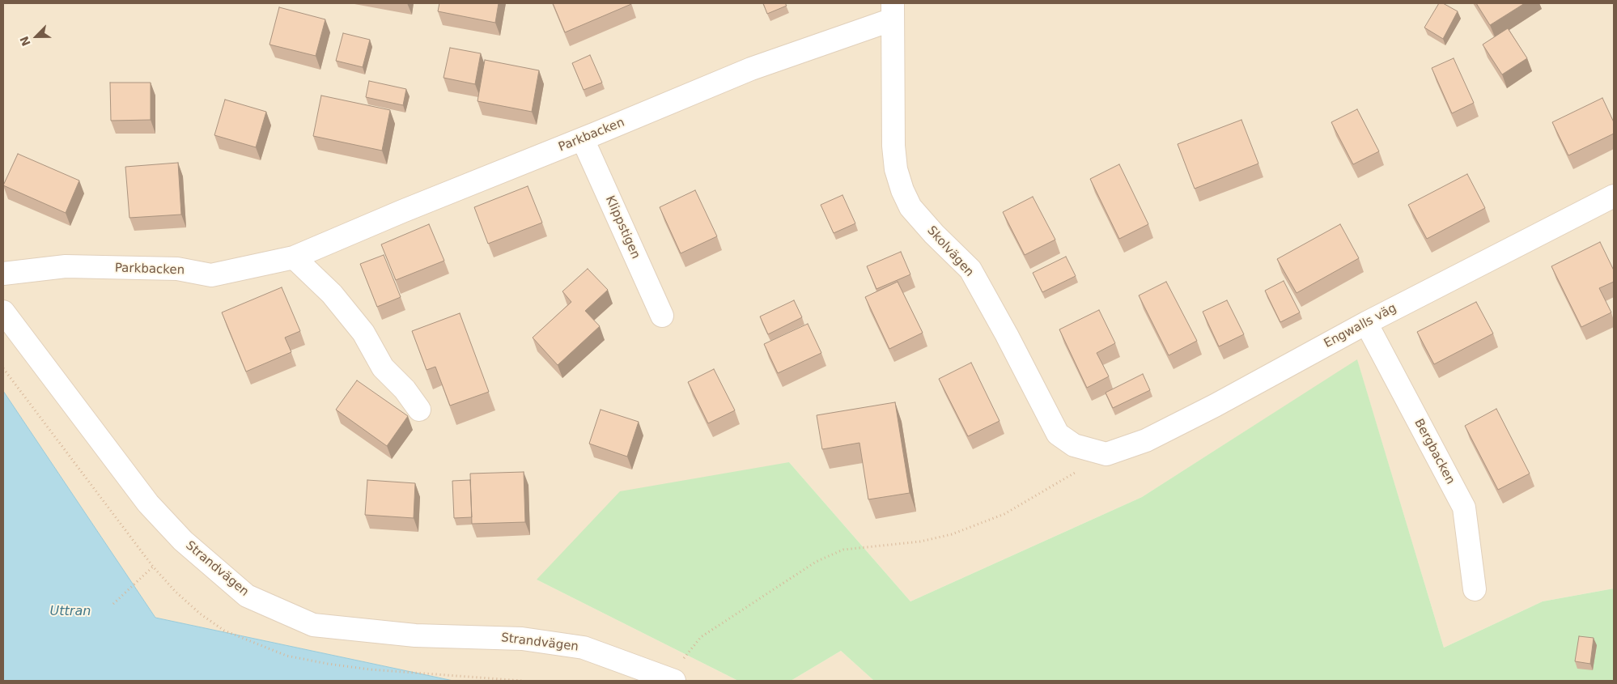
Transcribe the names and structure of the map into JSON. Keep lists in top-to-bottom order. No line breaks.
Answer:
{"streets":{"street":["Parkbacken","Klippstigen","Skolvägen","Engwalls väg","Bergbacken","Strandvägen"]},"crossings":[["Parkbacken","Klippstigen"],["Parkbacken","Skolvägen"],["Skolvägen","Engwalls väg"],["Engwalls väg","Bergbacken"]],"water":["Uttran"],"north":"bottom left"}
